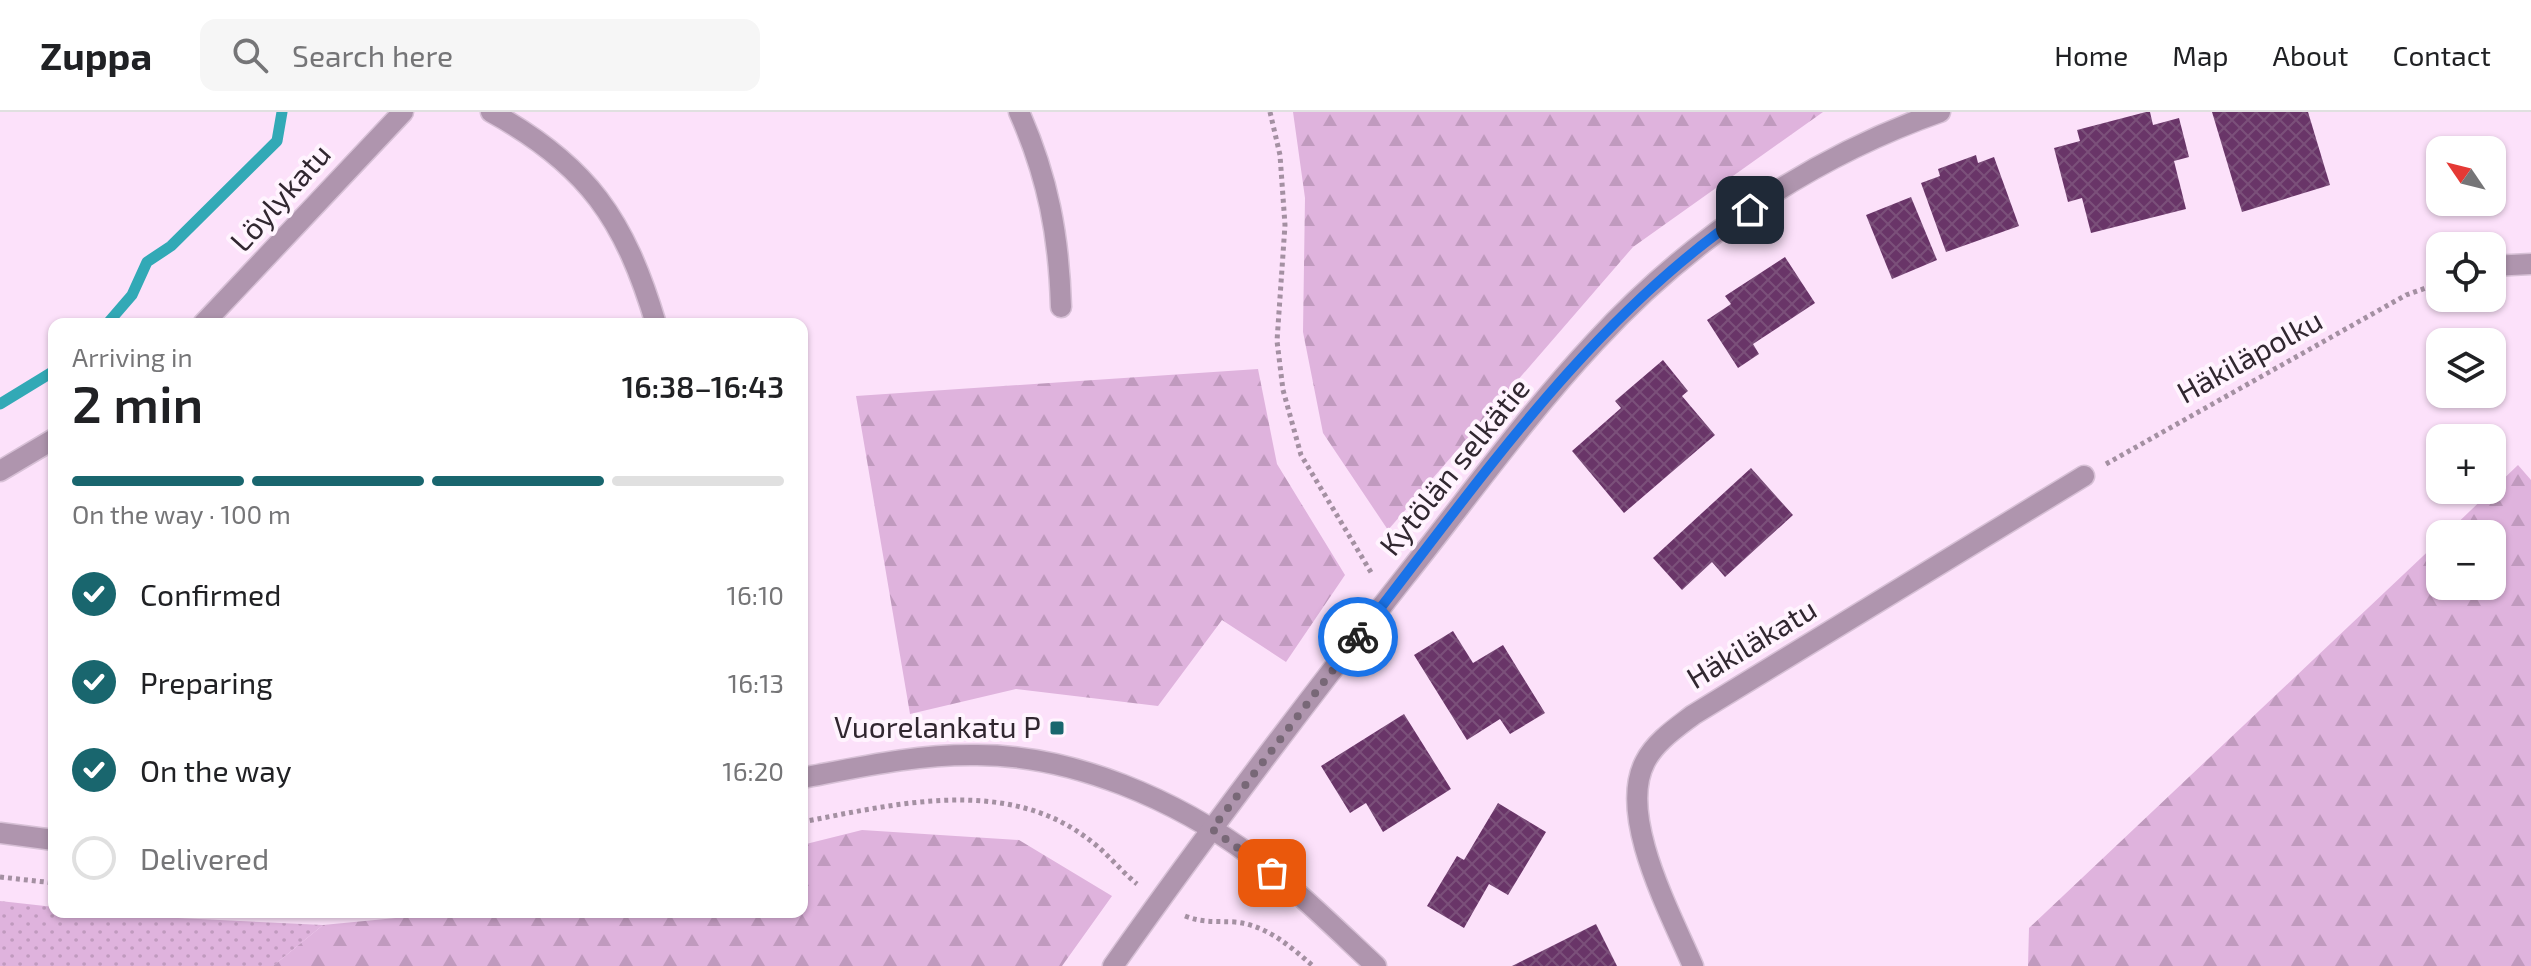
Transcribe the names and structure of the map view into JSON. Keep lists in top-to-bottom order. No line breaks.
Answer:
{"streets":{"street":["Löylykatu","Kytölän selkätie","Häkiläkatu"],"path":["Häkiläpolku"]},"crossings":[["Häkiläpolku","Häkiläkatu"]],"places":{"transit":["Vuorelankatu P"]},"north":"top left","page":{"header":"Zuppa","search":"Search here","nav":["Home","Map","About","Contact"],"map_buttons":["+","−"],"heading":["2 min","Arriving in","16:38–16:43"],"bar":"On the way · 100 m","list":[["Confirmed","16:10"],["Preparing","16:13"],["On the way","16:20"],"Delivered"]}}
